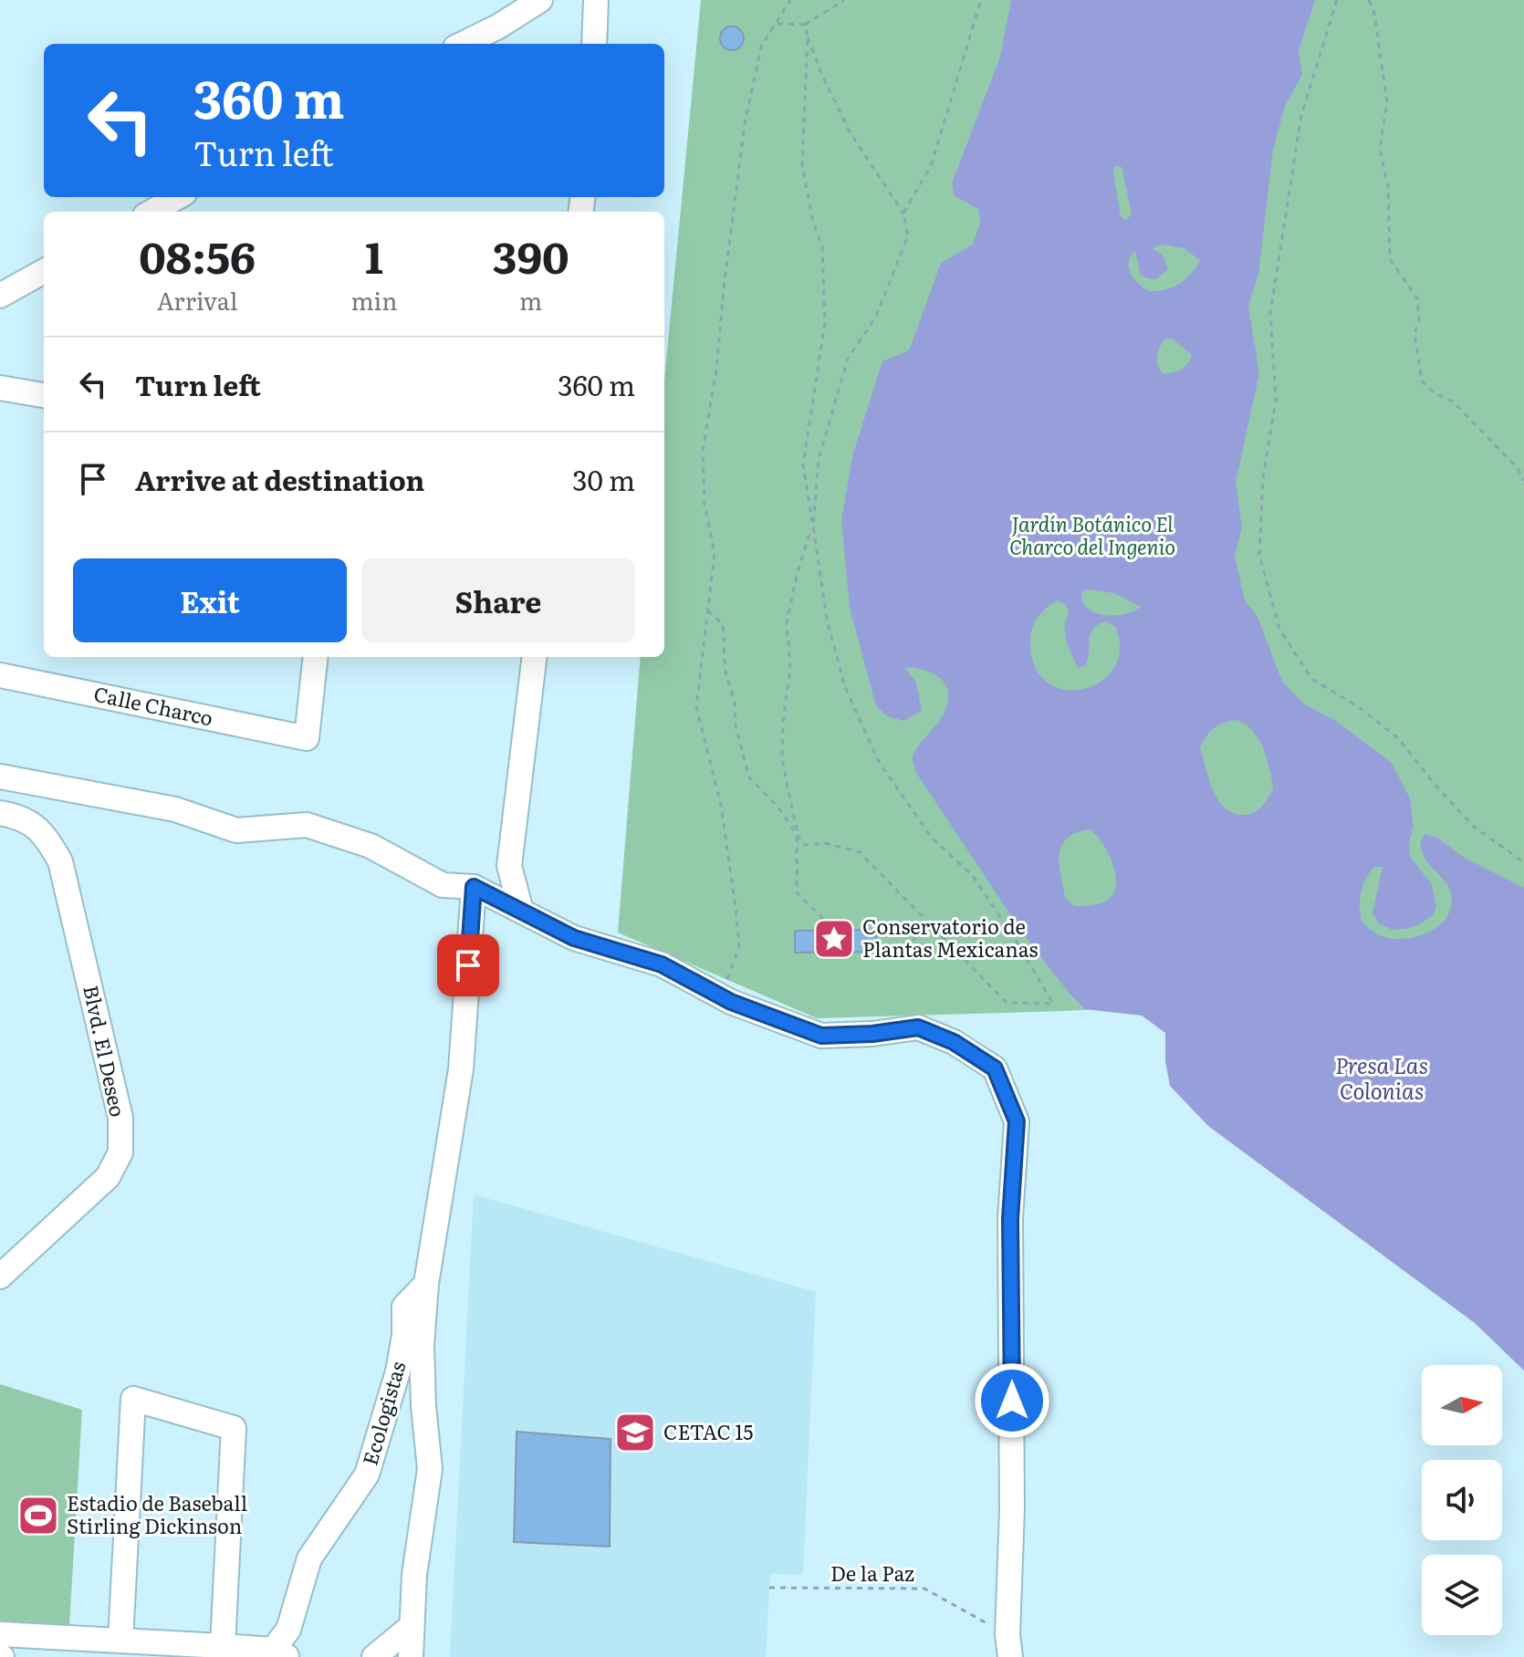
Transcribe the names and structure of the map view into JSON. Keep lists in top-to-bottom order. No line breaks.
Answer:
{"streets":{"street":["Calle Charco","Blvd. El Deseo","Ecologistas"],"path":["De la Paz"]},"water":["Presa Las Colonias"],"parks":["Jardín Botánico El Charco del Ingenio"],"places":{"place":["Conservatorio de Plantas Mexicanas"],"school or university":["CETAC 15"],"sports":["Estadio de Baseball Stirling Dickinson"]},"north":"right","page":{"turn":["360 m","Turn left"],"eta":["08:56","Arrival","1","min","390","m"],"list":[{"name":"Turn left","value":"360 m"},{"name":"Arrive at destination","value":"30 m"}],"buttons":["Exit","Share"]}}
